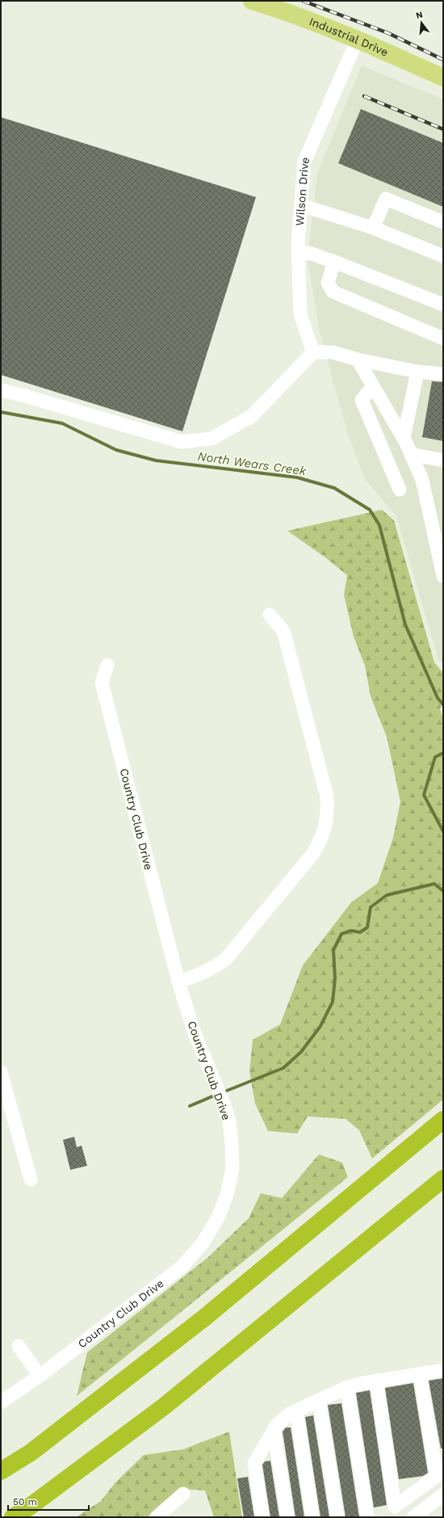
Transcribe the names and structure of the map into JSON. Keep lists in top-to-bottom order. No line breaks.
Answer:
{"streets":{"main road":["Industrial Drive"],"street":["Wilson Drive","Country Club Drive"]},"crossings":[["Industrial Drive","Wilson Drive"]],"water":["North Wears Creek"],"scale_bar":"50 m","north":"top"}
